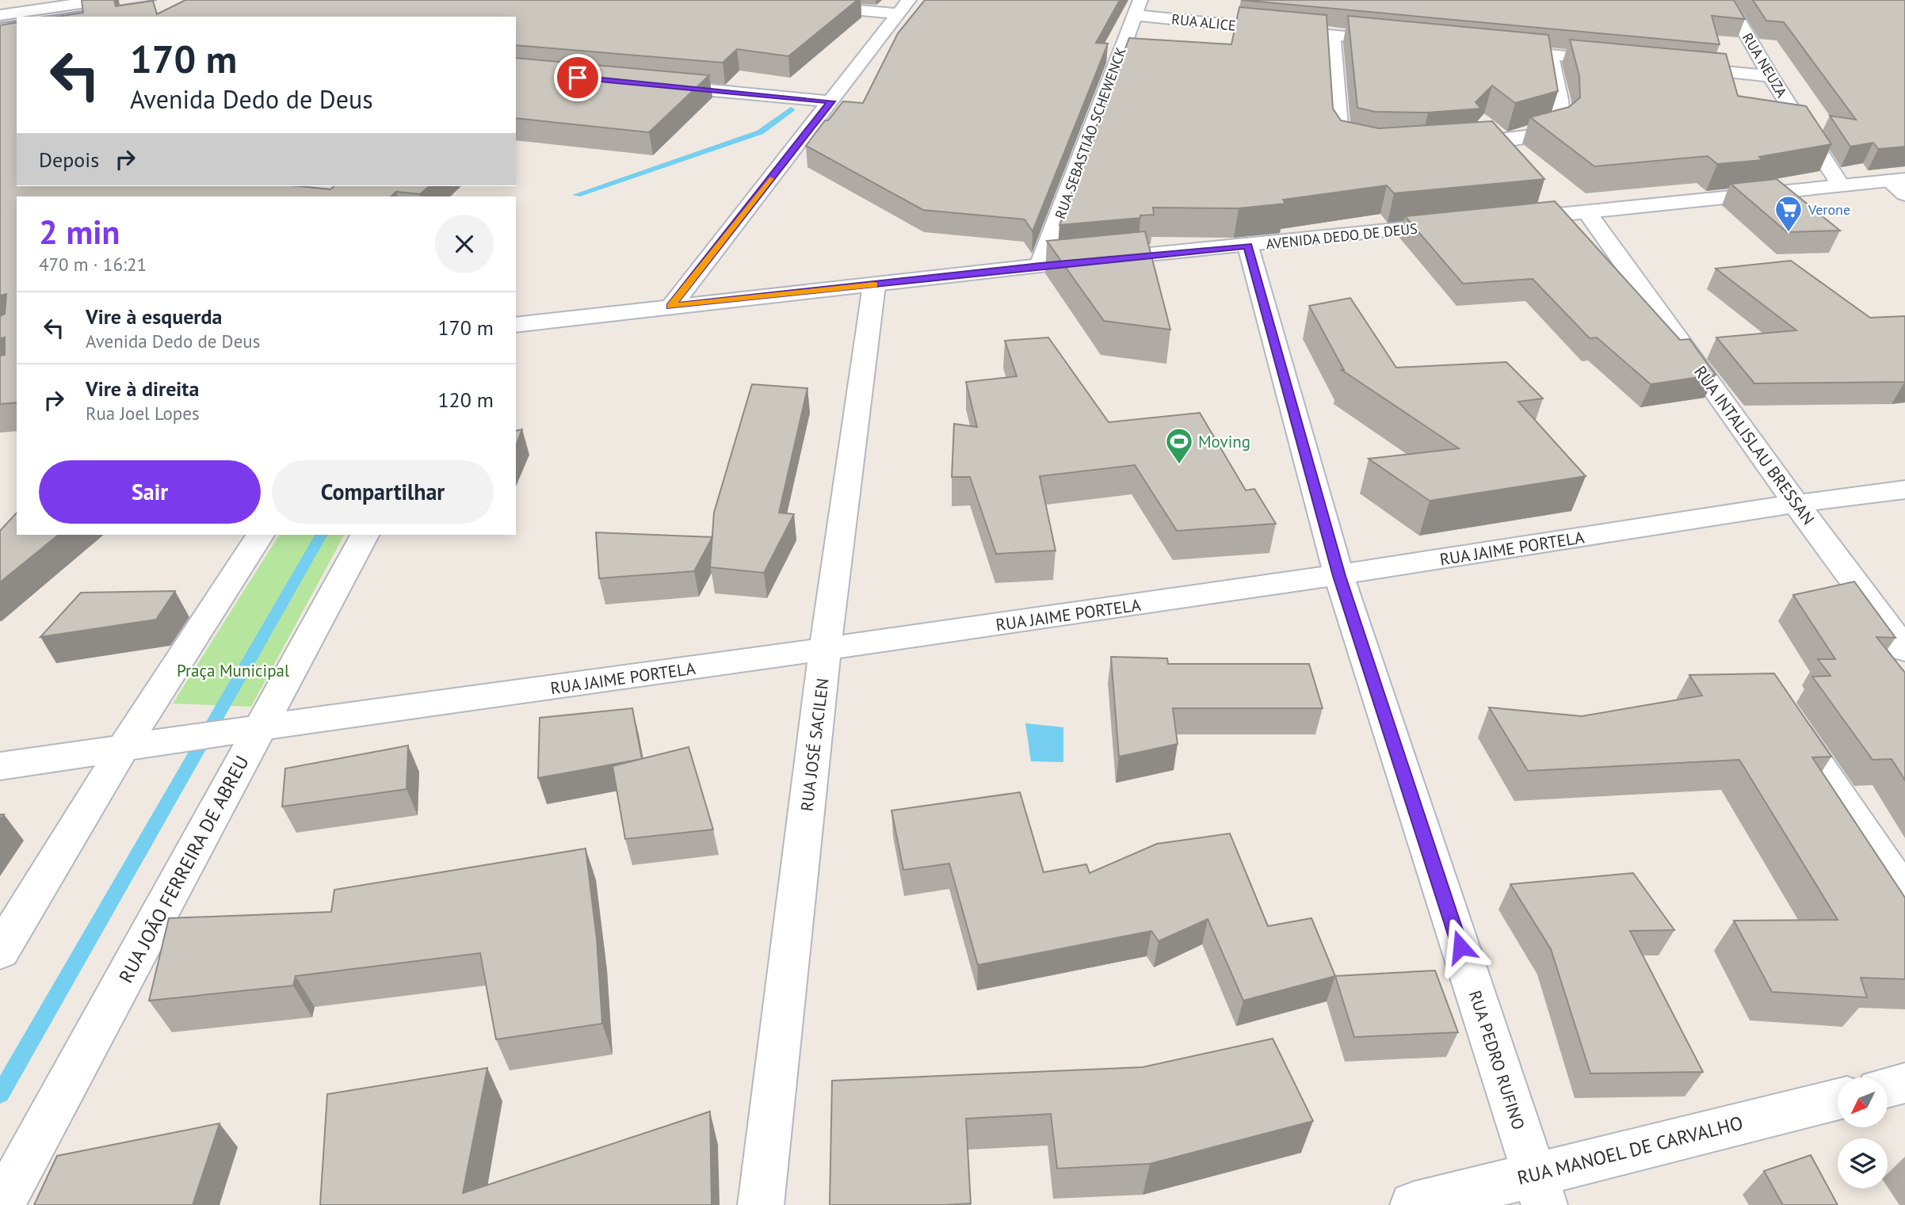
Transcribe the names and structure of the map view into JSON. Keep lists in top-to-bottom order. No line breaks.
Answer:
{"streets":{"street":["RUA ALICE","RUA NEUZA","RUA SEBASTIÃO SCHEWENCK","AVENIDA DEDO DE DEUS","RUA INTALISLAU BRESSAN","RUA JAIME PORTELA","RUA JOSÉ SACILEN","RUA JOÃO FERREIRA DE ABREU","RUA PEDRO RUFINO","RUA MANOEL DE CARVALHO"]},"crossings":[["RUA ALICE","RUA SEBASTIÃO SCHEWENCK"],["RUA SEBASTIÃO SCHEWENCK","AVENIDA DEDO DE DEUS"],["AVENIDA DEDO DE DEUS","RUA JOSÉ SACILEN"],["AVENIDA DEDO DE DEUS","RUA PEDRO RUFINO"],["RUA INTALISLAU BRESSAN","RUA JAIME PORTELA"],["RUA JAIME PORTELA","RUA JOSÉ SACILEN"],["RUA JAIME PORTELA","RUA JOÃO FERREIRA DE ABREU"],["RUA JAIME PORTELA","RUA PEDRO RUFINO"],["RUA PEDRO RUFINO","RUA MANOEL DE CARVALHO"]],"parks":["Praça Municipal"],"places":{"supermarket":["Verone"],"sports":["Moving"]},"north":"bottom left","page":{"turn":["170 m","Avenida Dedo de Deus"],"then":"Depois","heading":["2 min","470 m · 16:21"],"list":[{"name":"Vire à esquerda","note":"Avenida Dedo de Deus","value":"170 m"},{"name":"Vire à direita","note":"Rua Joel Lopes","value":"120 m"}],"buttons":["Sair","Compartilhar"]}}
